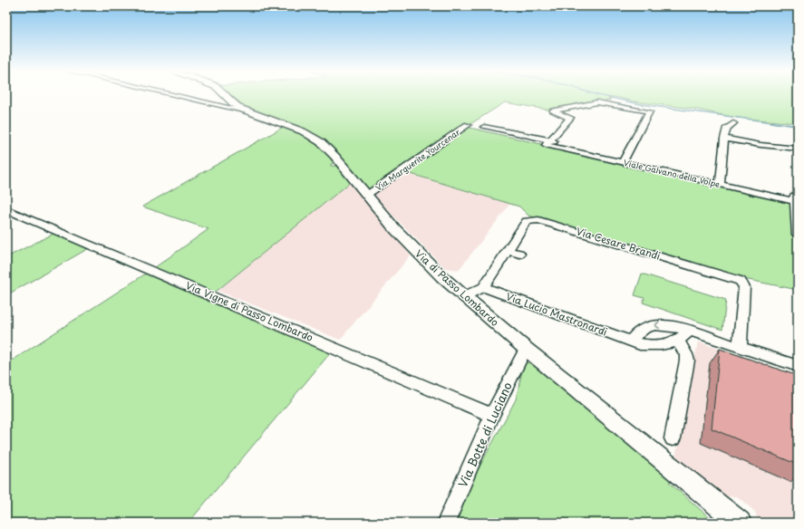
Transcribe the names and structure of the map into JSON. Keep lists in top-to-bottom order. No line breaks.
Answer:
{"streets":{"street":["Via Marguerite Yourcenar","Viale Galvano della Volpe","Via Cesare Brandi","Via di Passo Lombardo","Via Vigne di Passo Lombardo","Via Lucio Mastronardi","Via Botte di Luciano"]},"crossings":[["Via Marguerite Yourcenar","Via di Passo Lombardo"],["Via Cesare Brandi","Via Lucio Mastronardi"],["Via di Passo Lombardo","Via Botte di Luciano"],["Via Vigne di Passo Lombardo","Via Botte di Luciano"]]}
